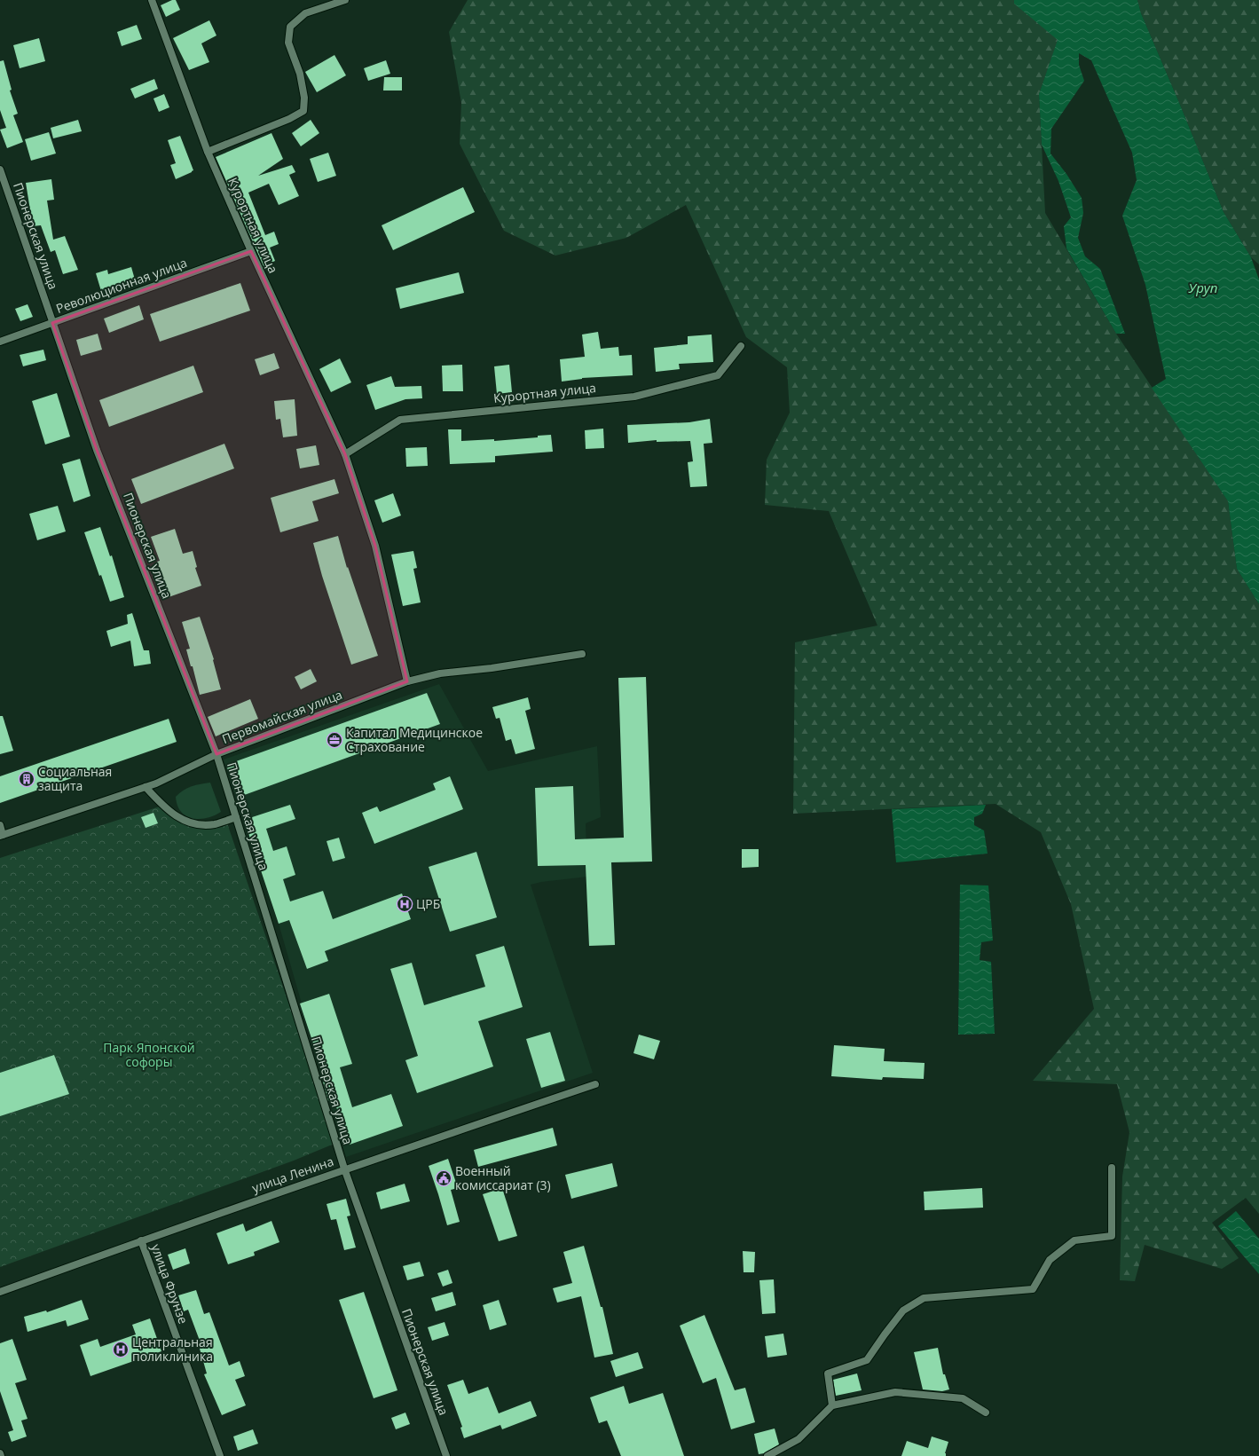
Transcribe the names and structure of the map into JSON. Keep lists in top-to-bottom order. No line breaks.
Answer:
{"streets":{"street":["Курортная улица","Пионерская улица","Революционная улица","Первомайская улица","улица Ленина","улица Фрунзе"]},"crossings":[["Курортная улица","Революционная улица"],["Курортная улица","Первомайская улица"],["Пионерская улица","Революционная улица"],["Пионерская улица","Первомайская улица"],["Пионерская улица","улица Ленина"],["улица Ленина","улица Фрунзе"]],"water":["Уруп"],"parks":["Парк Японской софоры"],"places":{"office":["Капитал Медицинское Страхование"],"building":["Социальная защита"],"hospital":["ЦРБ","Центральная поликлиника"],"public building":["Военный комиссариат (3)"]}}
